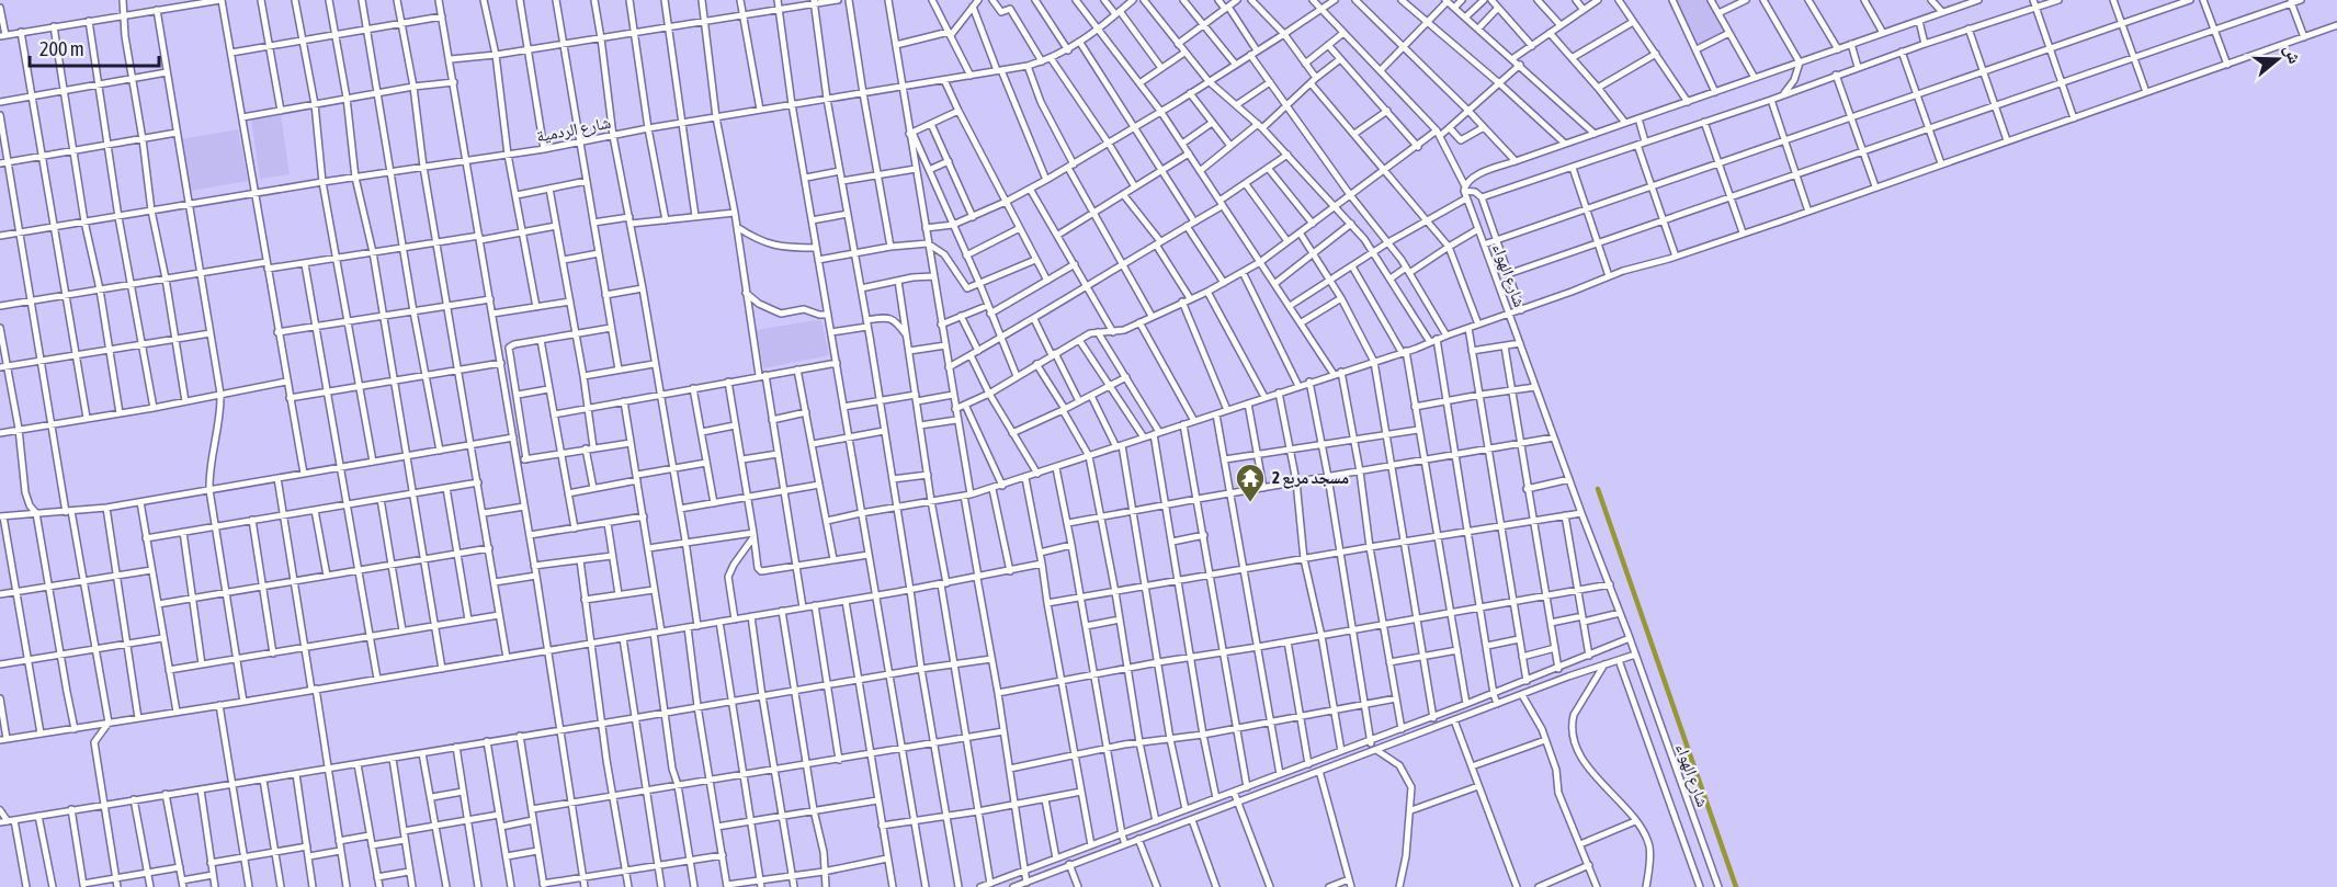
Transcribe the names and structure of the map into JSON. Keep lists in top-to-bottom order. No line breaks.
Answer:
{"streets":{"street":["شارع الردمية","شارع الهواء"]},"places":{"temple":["مسجد مربع 2"]},"scale_bar":"200 m","north":"right"}
